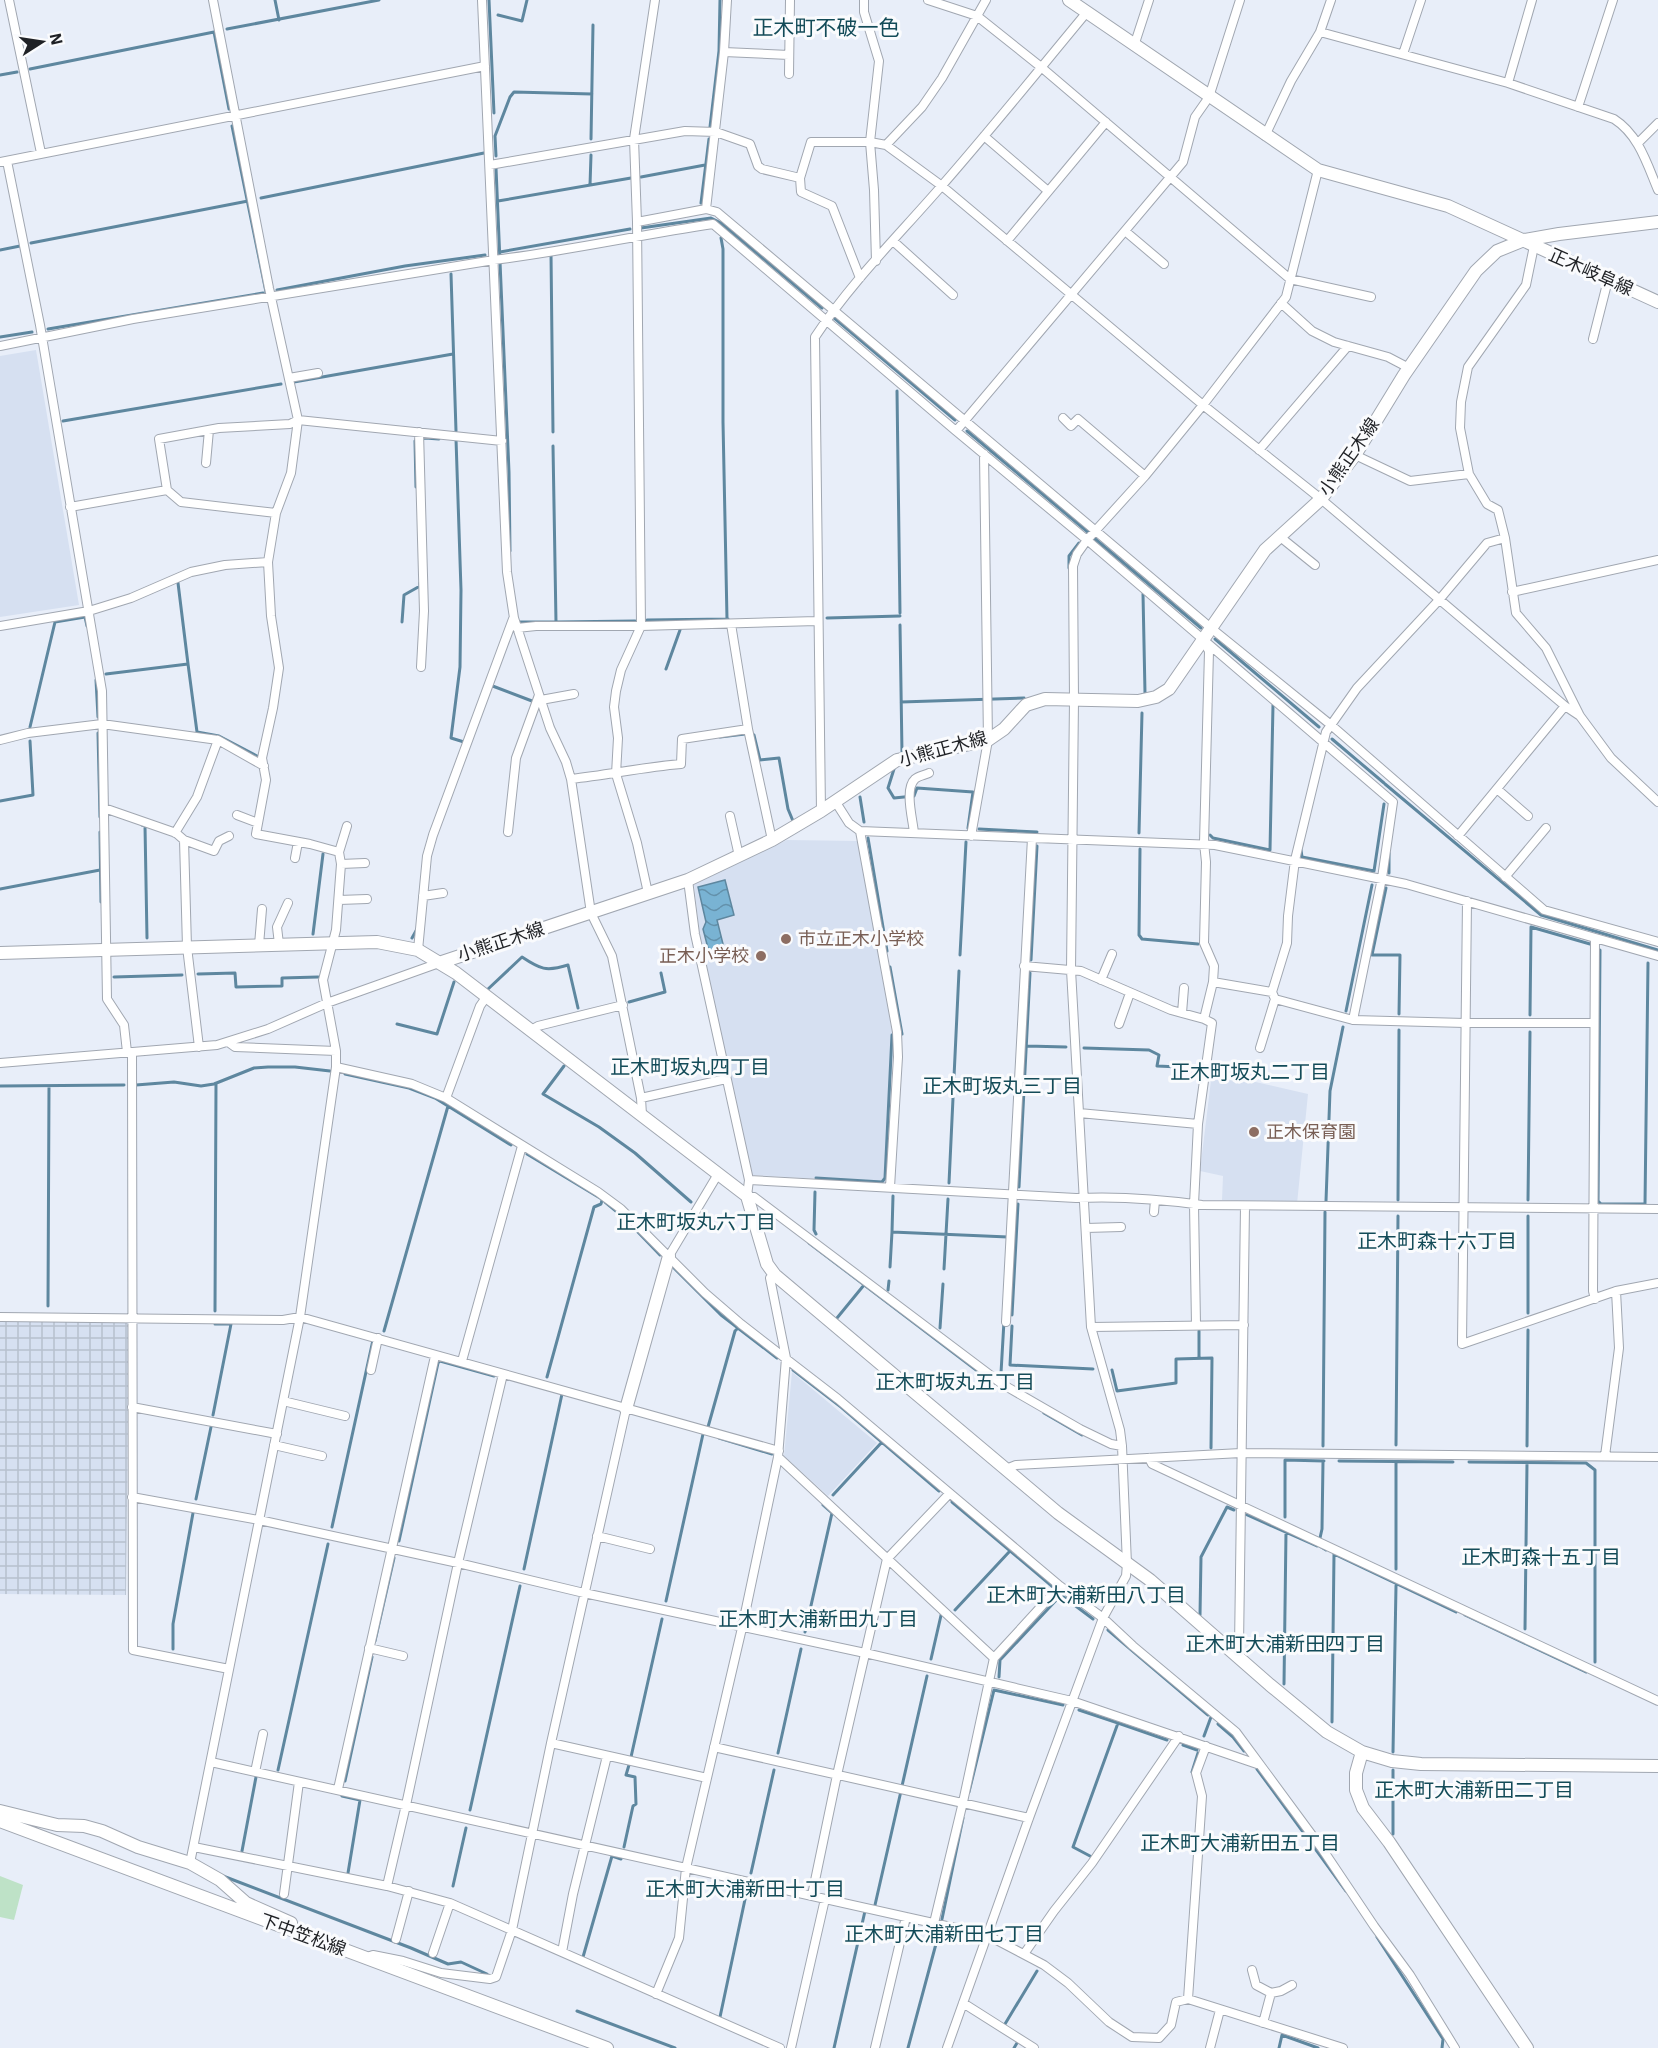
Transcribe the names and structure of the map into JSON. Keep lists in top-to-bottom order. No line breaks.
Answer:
{"streets":{"main road":["正木岐阜線","小熊正木線","下中笠松線"]},"crossings":[["正木岐阜線","小熊正木線"]],"districts":["正木町不破一色","正木町坂丸四丁目","正木町坂丸二丁目","正木町坂丸三丁目","正木町坂丸六丁目","正木町森十六丁目","正木町坂丸五丁目","正木町森十五丁目","正木町大浦新田八丁目","正木町大浦新田九丁目","正木町大浦新田四丁目","正木町大浦新田二丁目","正木町大浦新田五丁目","正木町大浦新田十丁目","正木町大浦新田七丁目"],"places":["市立正木小学校","正木小学校","正木保育園"],"north":"right"}
